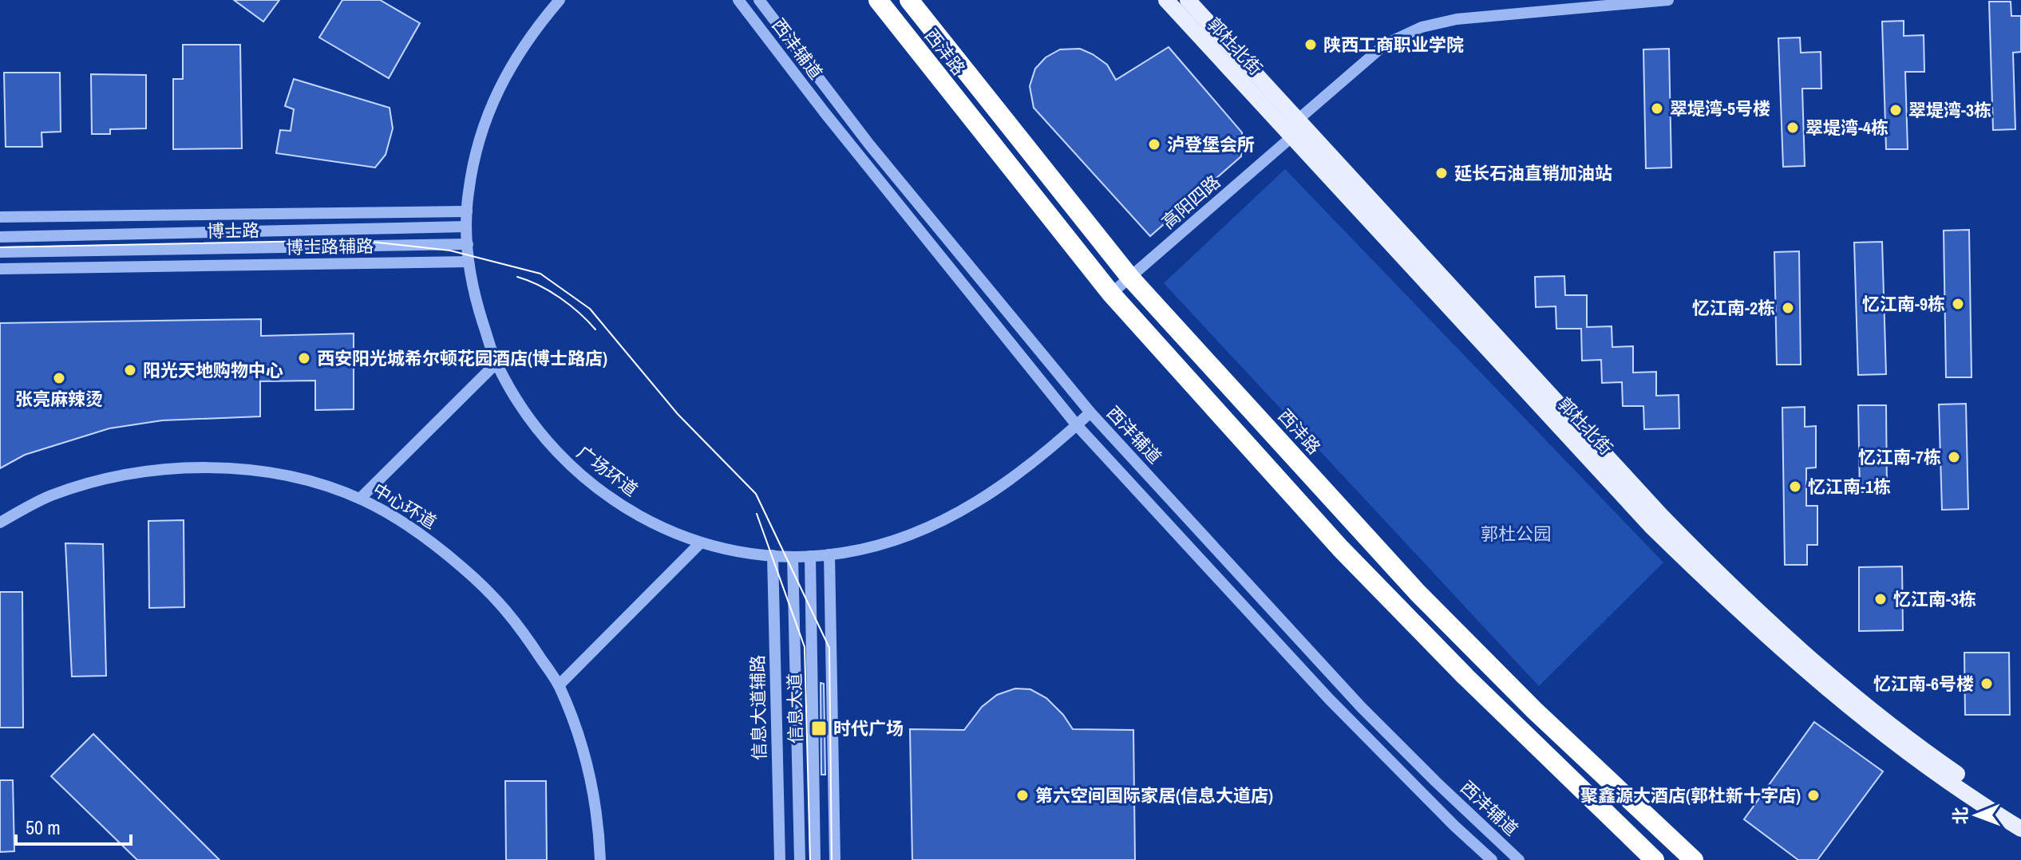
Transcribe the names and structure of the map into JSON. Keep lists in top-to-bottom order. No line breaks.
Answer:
{"streets":{"highway":["西沣路"],"main road":["郭杜北街"],"street":["西沣辅道","高阳四路","博士路","博士路辅路","广场环道","中心环道","信息大道辅路","信息大道"]},"crossings":[["郭杜北街","高阳四路"],["西沣辅道","广场环道"],["西沣路","高阳四路"],["博士路","广场环道"],["博士路辅路","广场环道"],["广场环道","信息大道辅路"],["广场环道","信息大道"]],"parks":["郭杜公园"],"places":{"other":["陕西工商职业学院","翠堤湾-5号楼","翠堤湾-3栋","翠堤湾-4栋","泸登堡会所","延长石油直销加油站","忆江南-9栋","忆江南-2栋","西安阳光城希尔顿花园酒店(博士路店)","阳光天地购物中心","张亮麻辣烫","忆江南-7栋","忆江南-1栋","忆江南-3栋","忆江南-6号楼","第六空间国际家居(信息大道店)","聚鑫源大酒店(郭杜新十字店)"],"transit":["时代广场"]},"scale_bar":"50 m","north":"left"}
